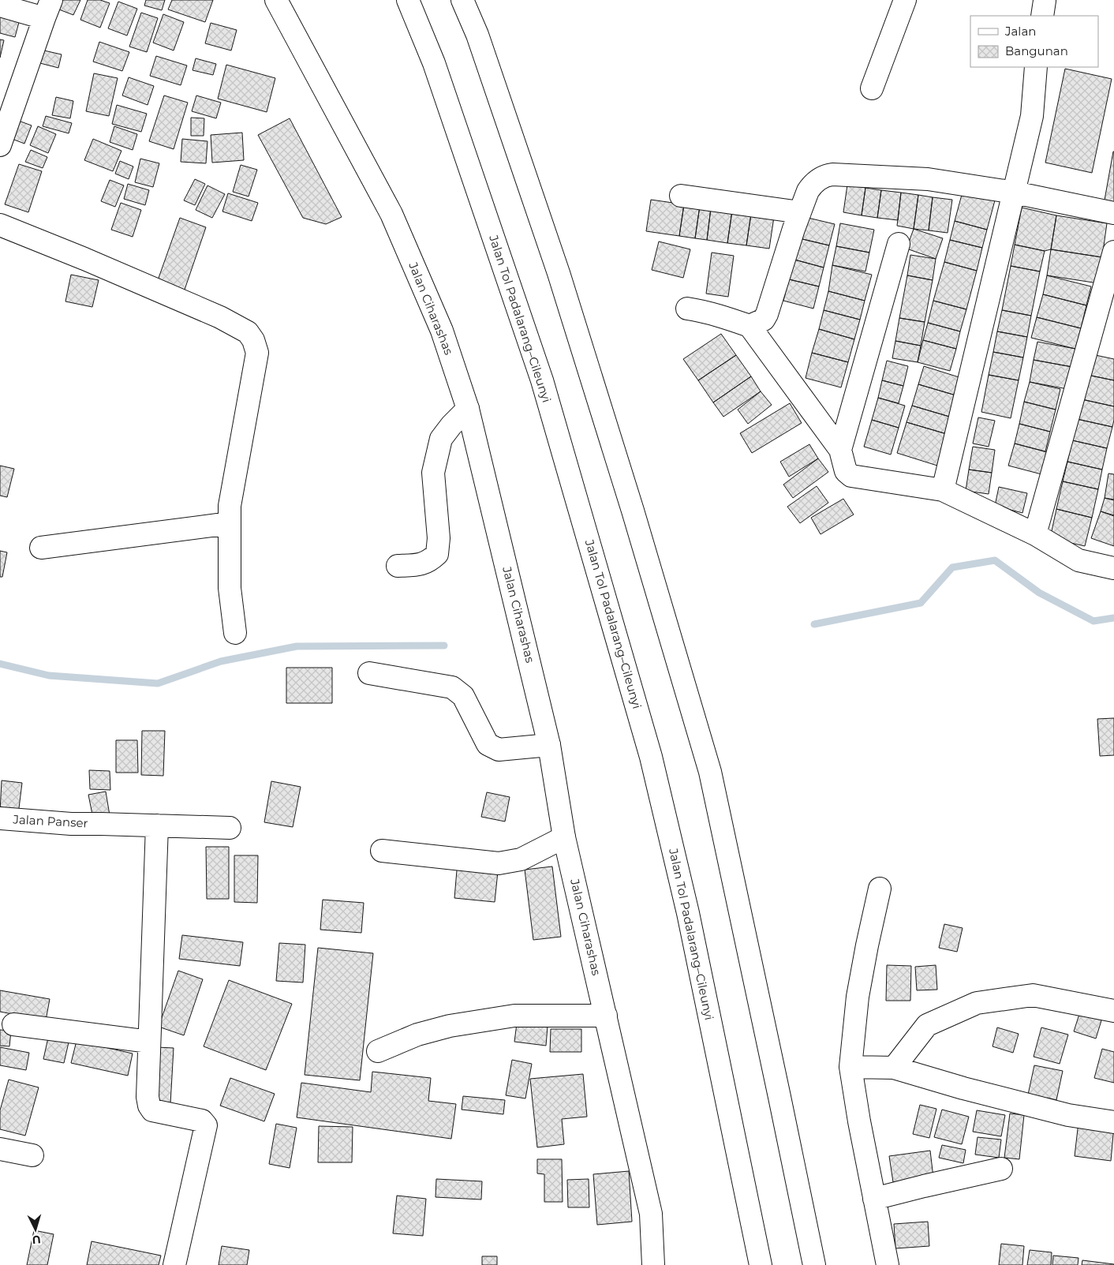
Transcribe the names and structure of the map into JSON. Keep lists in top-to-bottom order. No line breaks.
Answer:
{"streets":{"main road":["Jalan Ciharashas","Jalan Tol Padalarang–Cileunyi","Jalan Panser"]},"legend":["Jalan","Bangunan"],"north":"bottom"}
